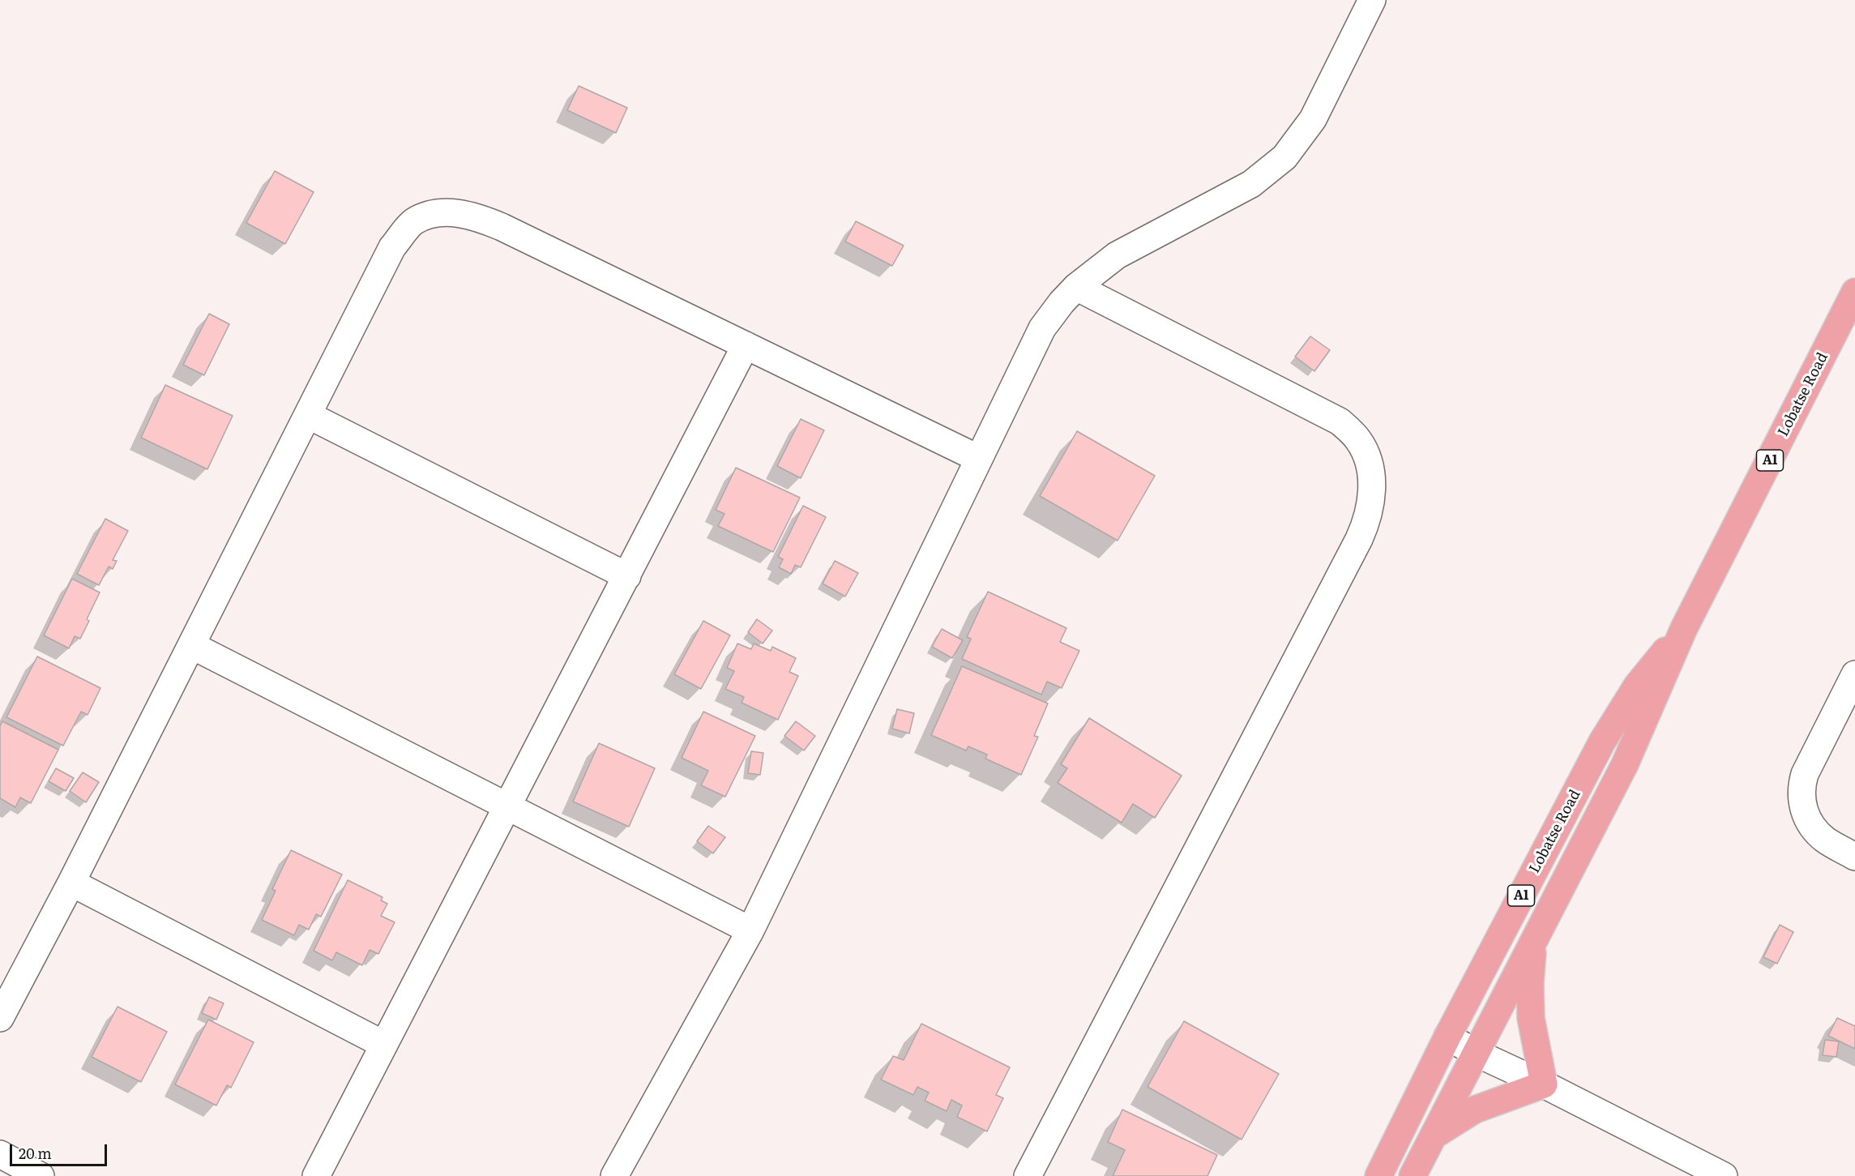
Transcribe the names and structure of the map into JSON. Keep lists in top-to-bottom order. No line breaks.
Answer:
{"streets":{"highway":["Lobatse Road","A1"]},"scale_bar":"20 m"}
